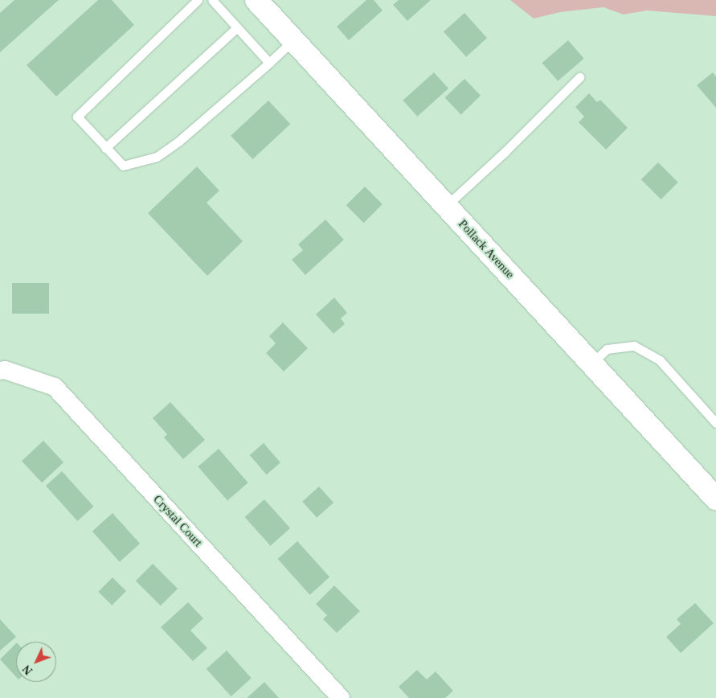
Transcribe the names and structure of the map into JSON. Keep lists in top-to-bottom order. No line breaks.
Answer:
{"streets":{"street":["Pollack Avenue","Crystal Court"]},"north":"bottom left"}
